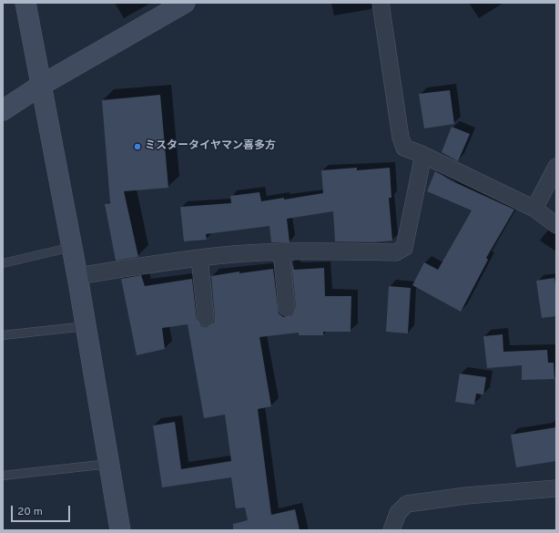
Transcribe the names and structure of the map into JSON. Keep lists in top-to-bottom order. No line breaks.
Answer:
{"places":["ミスタータイヤマン喜多方"],"scale_bar":"20 m"}
